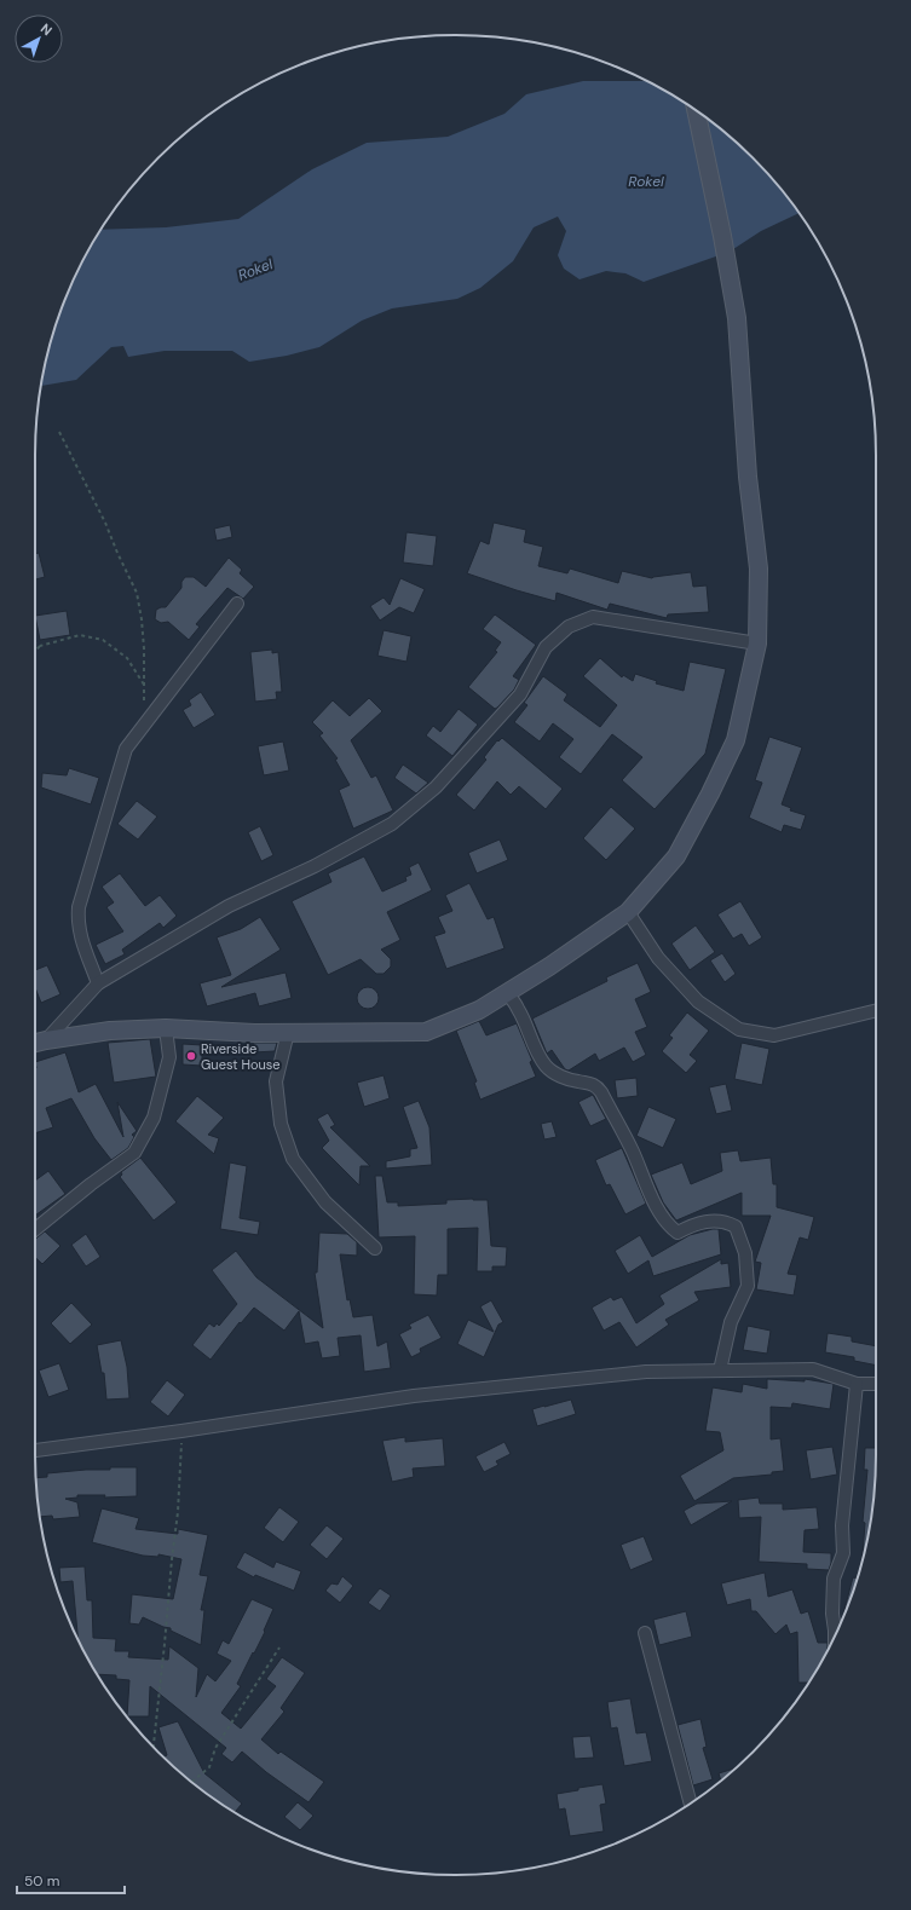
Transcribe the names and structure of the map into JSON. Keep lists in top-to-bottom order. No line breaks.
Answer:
{"water":["Rokel"],"places":["Riverside Guest House"],"scale_bar":"50 m","north":"top right"}
